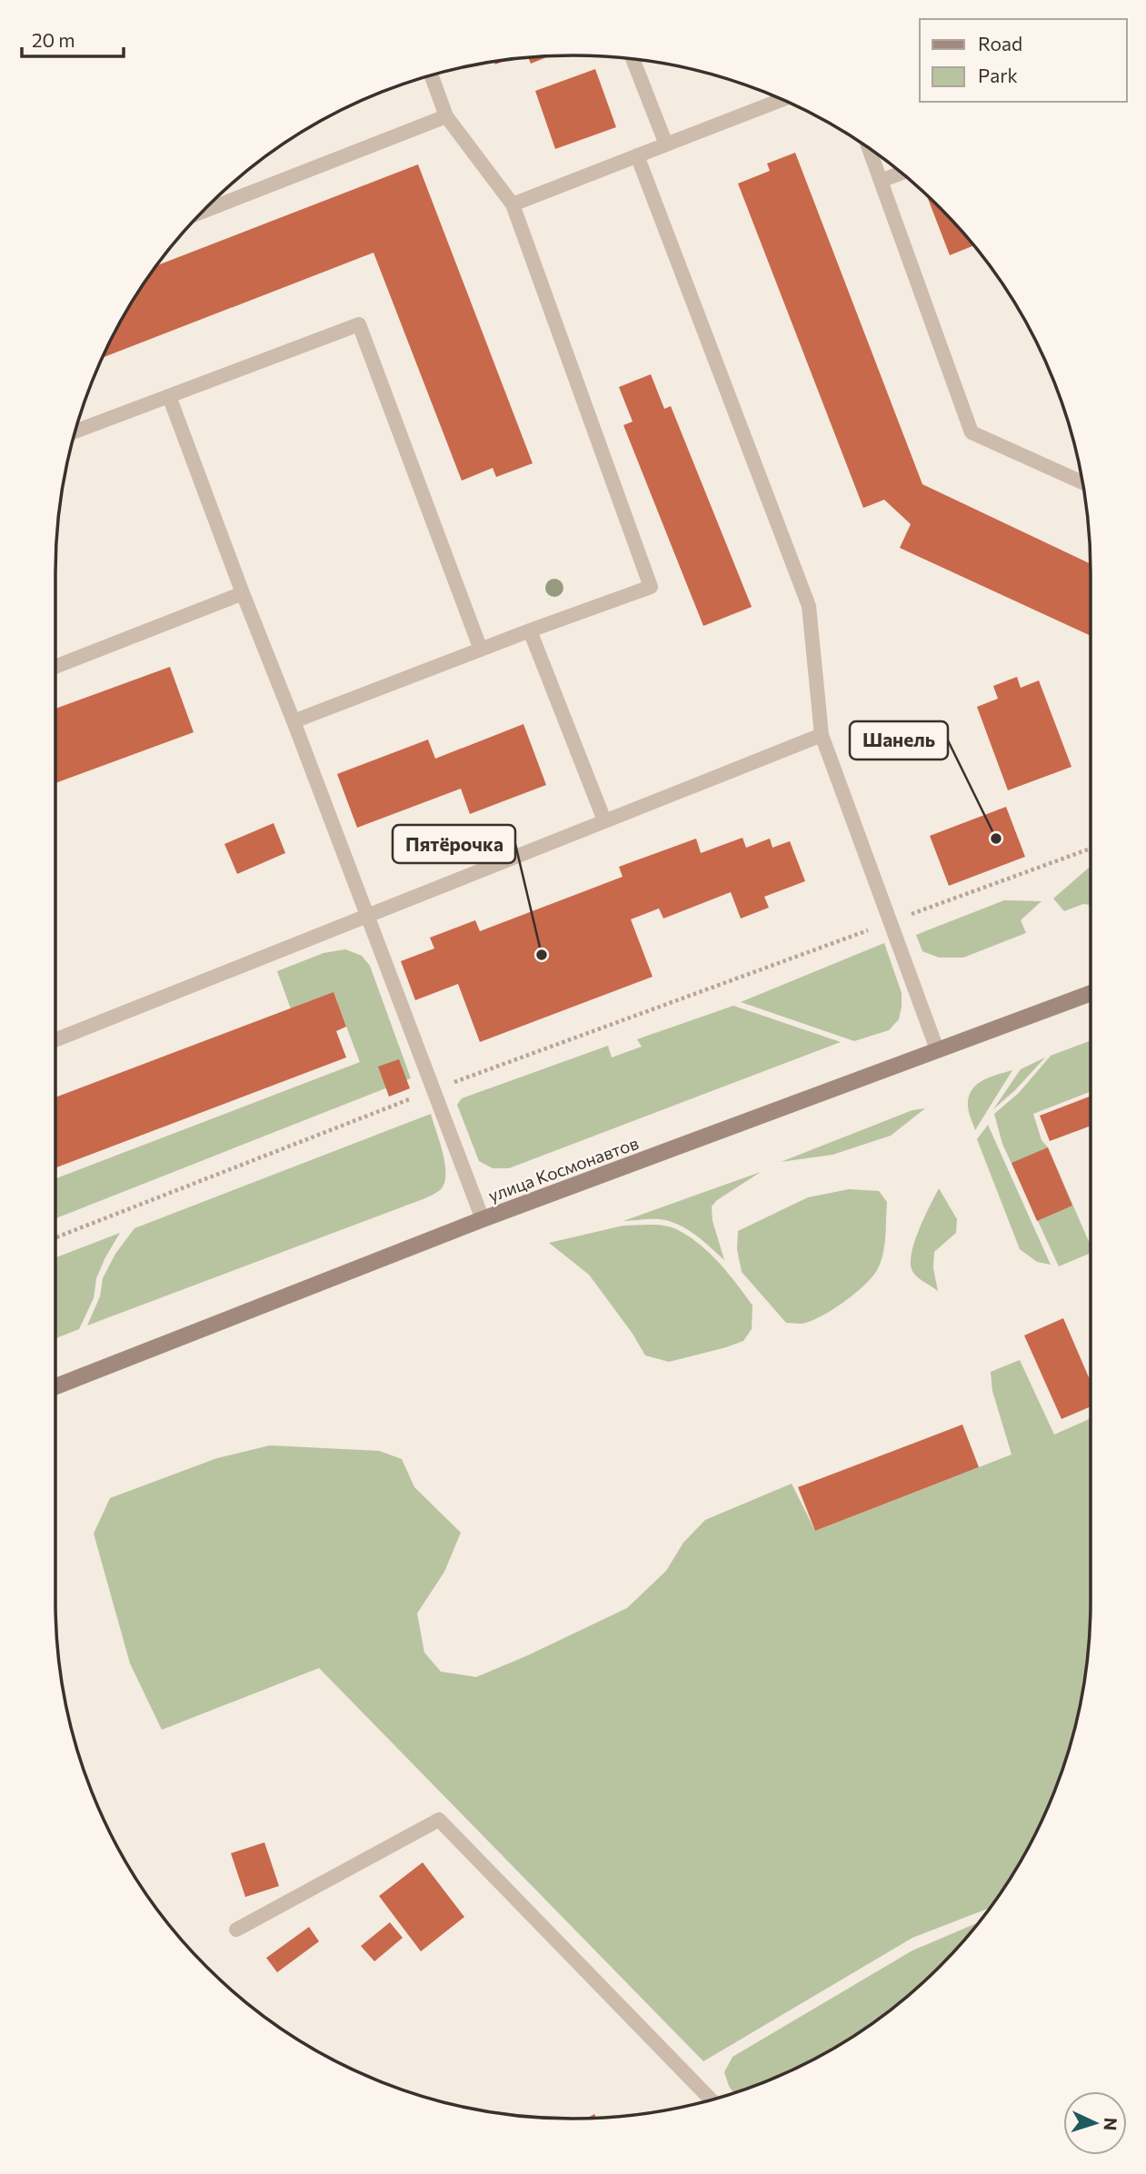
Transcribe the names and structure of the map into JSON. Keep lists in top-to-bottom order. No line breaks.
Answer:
{"streets":{"main road":["улица Космонавтов"]},"places":["Шанель","Пятёрочка"],"legend":["Road","Park"],"scale_bar":"20 m","north":"right"}
